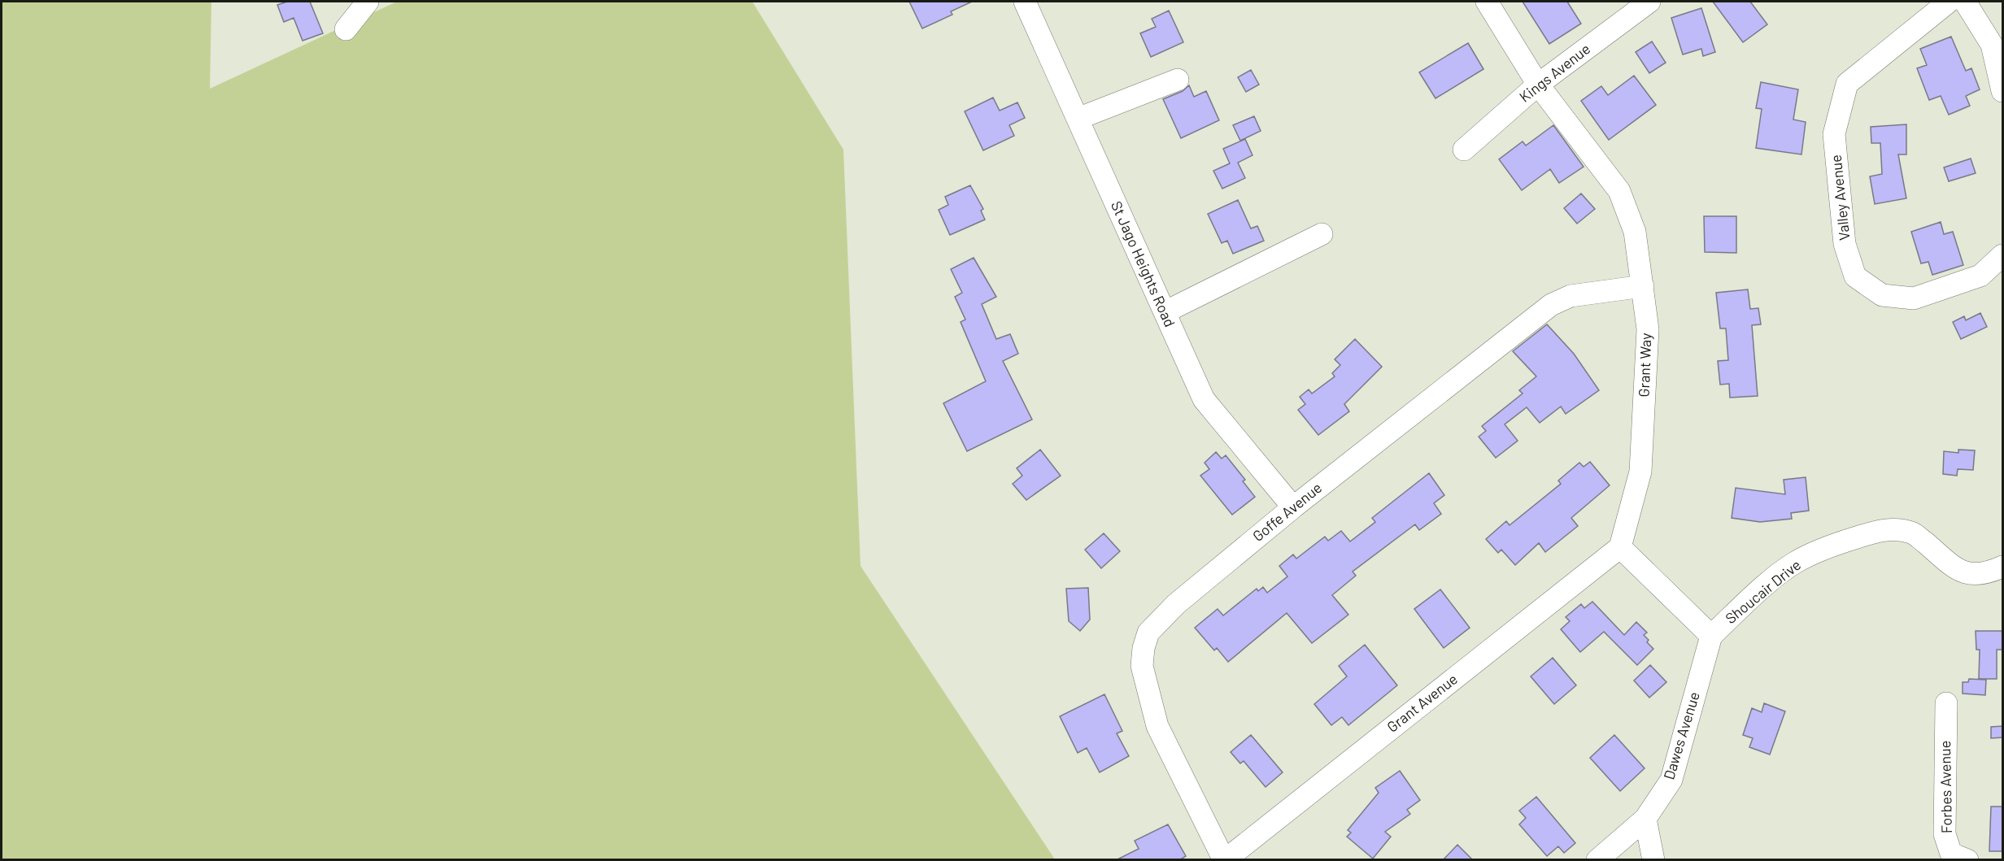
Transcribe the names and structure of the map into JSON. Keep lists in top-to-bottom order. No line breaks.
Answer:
{"streets":{"street":["Kings Avenue","Valley Avenue","St Jago Heights Road","Grant Way","Goffe Avenue","Shoucair Drive","Grant Avenue","Dawes Avenue","Forbes Avenue"]},"crossings":[["Kings Avenue","Grant Way"],["St Jago Heights Road","Goffe Avenue"],["Grant Way","Goffe Avenue"],["Grant Way","Grant Avenue"],["Goffe Avenue","Grant Avenue"],["Shoucair Drive","Dawes Avenue"]]}
